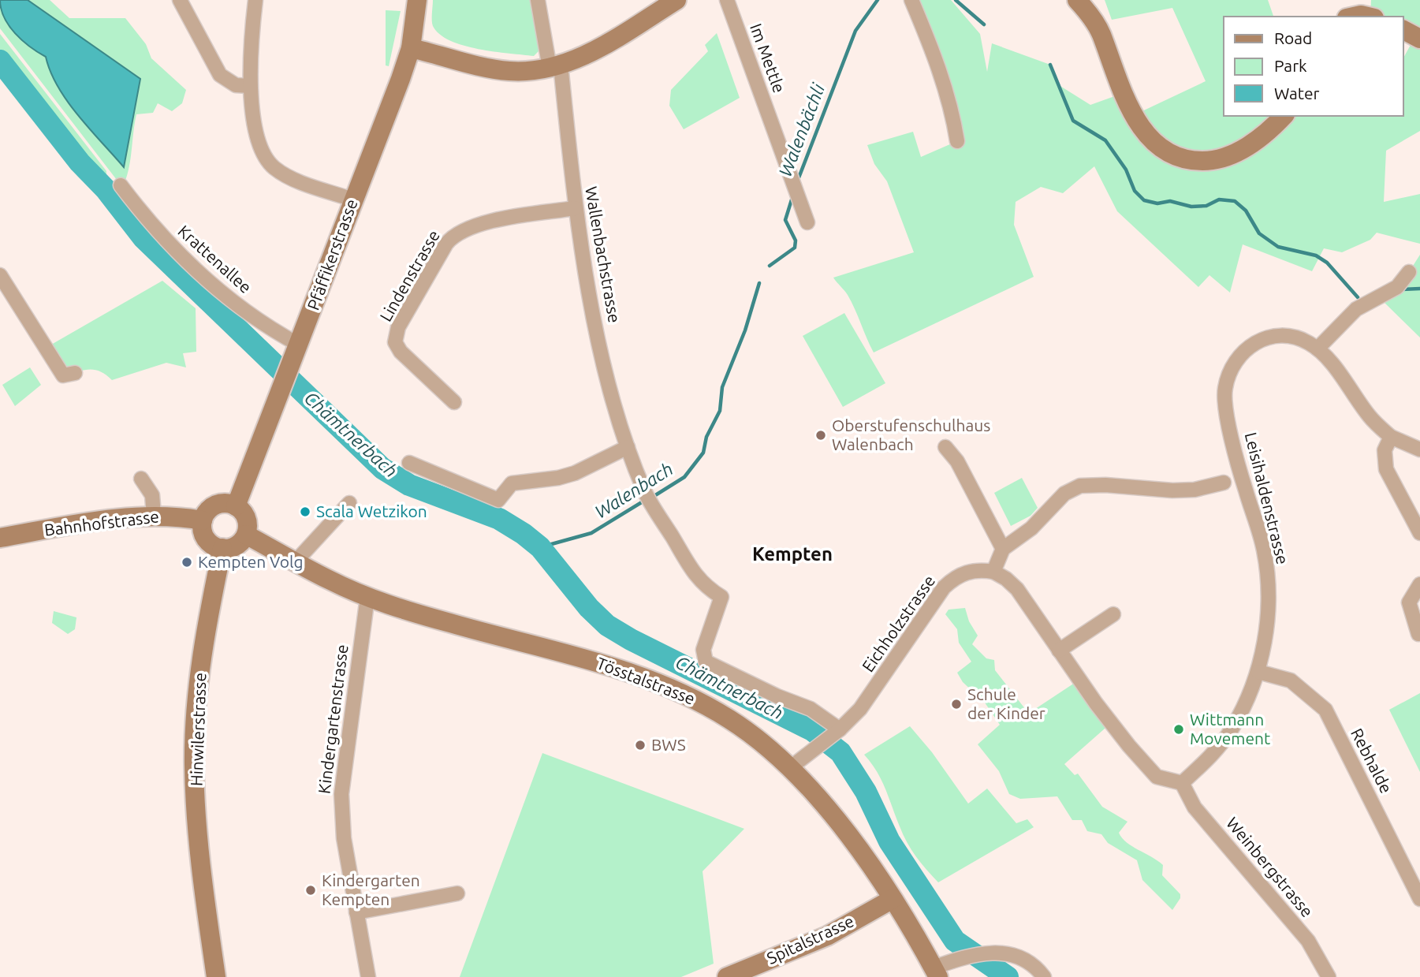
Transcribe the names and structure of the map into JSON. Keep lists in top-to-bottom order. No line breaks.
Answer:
{"streets":{"main road":["Pfäffikerstrasse","Bahnhofstrasse","Tösstalstrasse","Hinwilerstrasse","Spitalstrasse"],"street":["Im Mettle","Wallenbachstrasse","Krattenallee","Lindenstrasse","Leisihaldenstrasse","Eichholzstrasse","Kindergartenstrasse","Rebhalde","Weinbergstrasse"]},"crossings":[["Pfäffikerstrasse","Krattenallee"],["Pfäffikerstrasse","Bahnhofstrasse"],["Pfäffikerstrasse","Tösstalstrasse"],["Pfäffikerstrasse","Hinwilerstrasse"],["Wallenbachstrasse","Lindenstrasse"],["Wallenbachstrasse","Eichholzstrasse"],["Leisihaldenstrasse","Rebhalde"],["Leisihaldenstrasse","Weinbergstrasse"],["Bahnhofstrasse","Tösstalstrasse"],["Bahnhofstrasse","Hinwilerstrasse"],["Eichholzstrasse","Tösstalstrasse"],["Tösstalstrasse","Kindergartenstrasse"],["Tösstalstrasse","Hinwilerstrasse"],["Tösstalstrasse","Spitalstrasse"]],"districts":["Kempten"],"water":["Walenbächli","Chämtnerbach","Walenbach"],"places":["Oberstufenschulhaus Walenbach","Scala Wetzikon","Kempten Volg","Schule der Kinder","Wittmann Movement","BWS","Kindergarten Kempten"],"legend":["Road","Park","Water"]}
